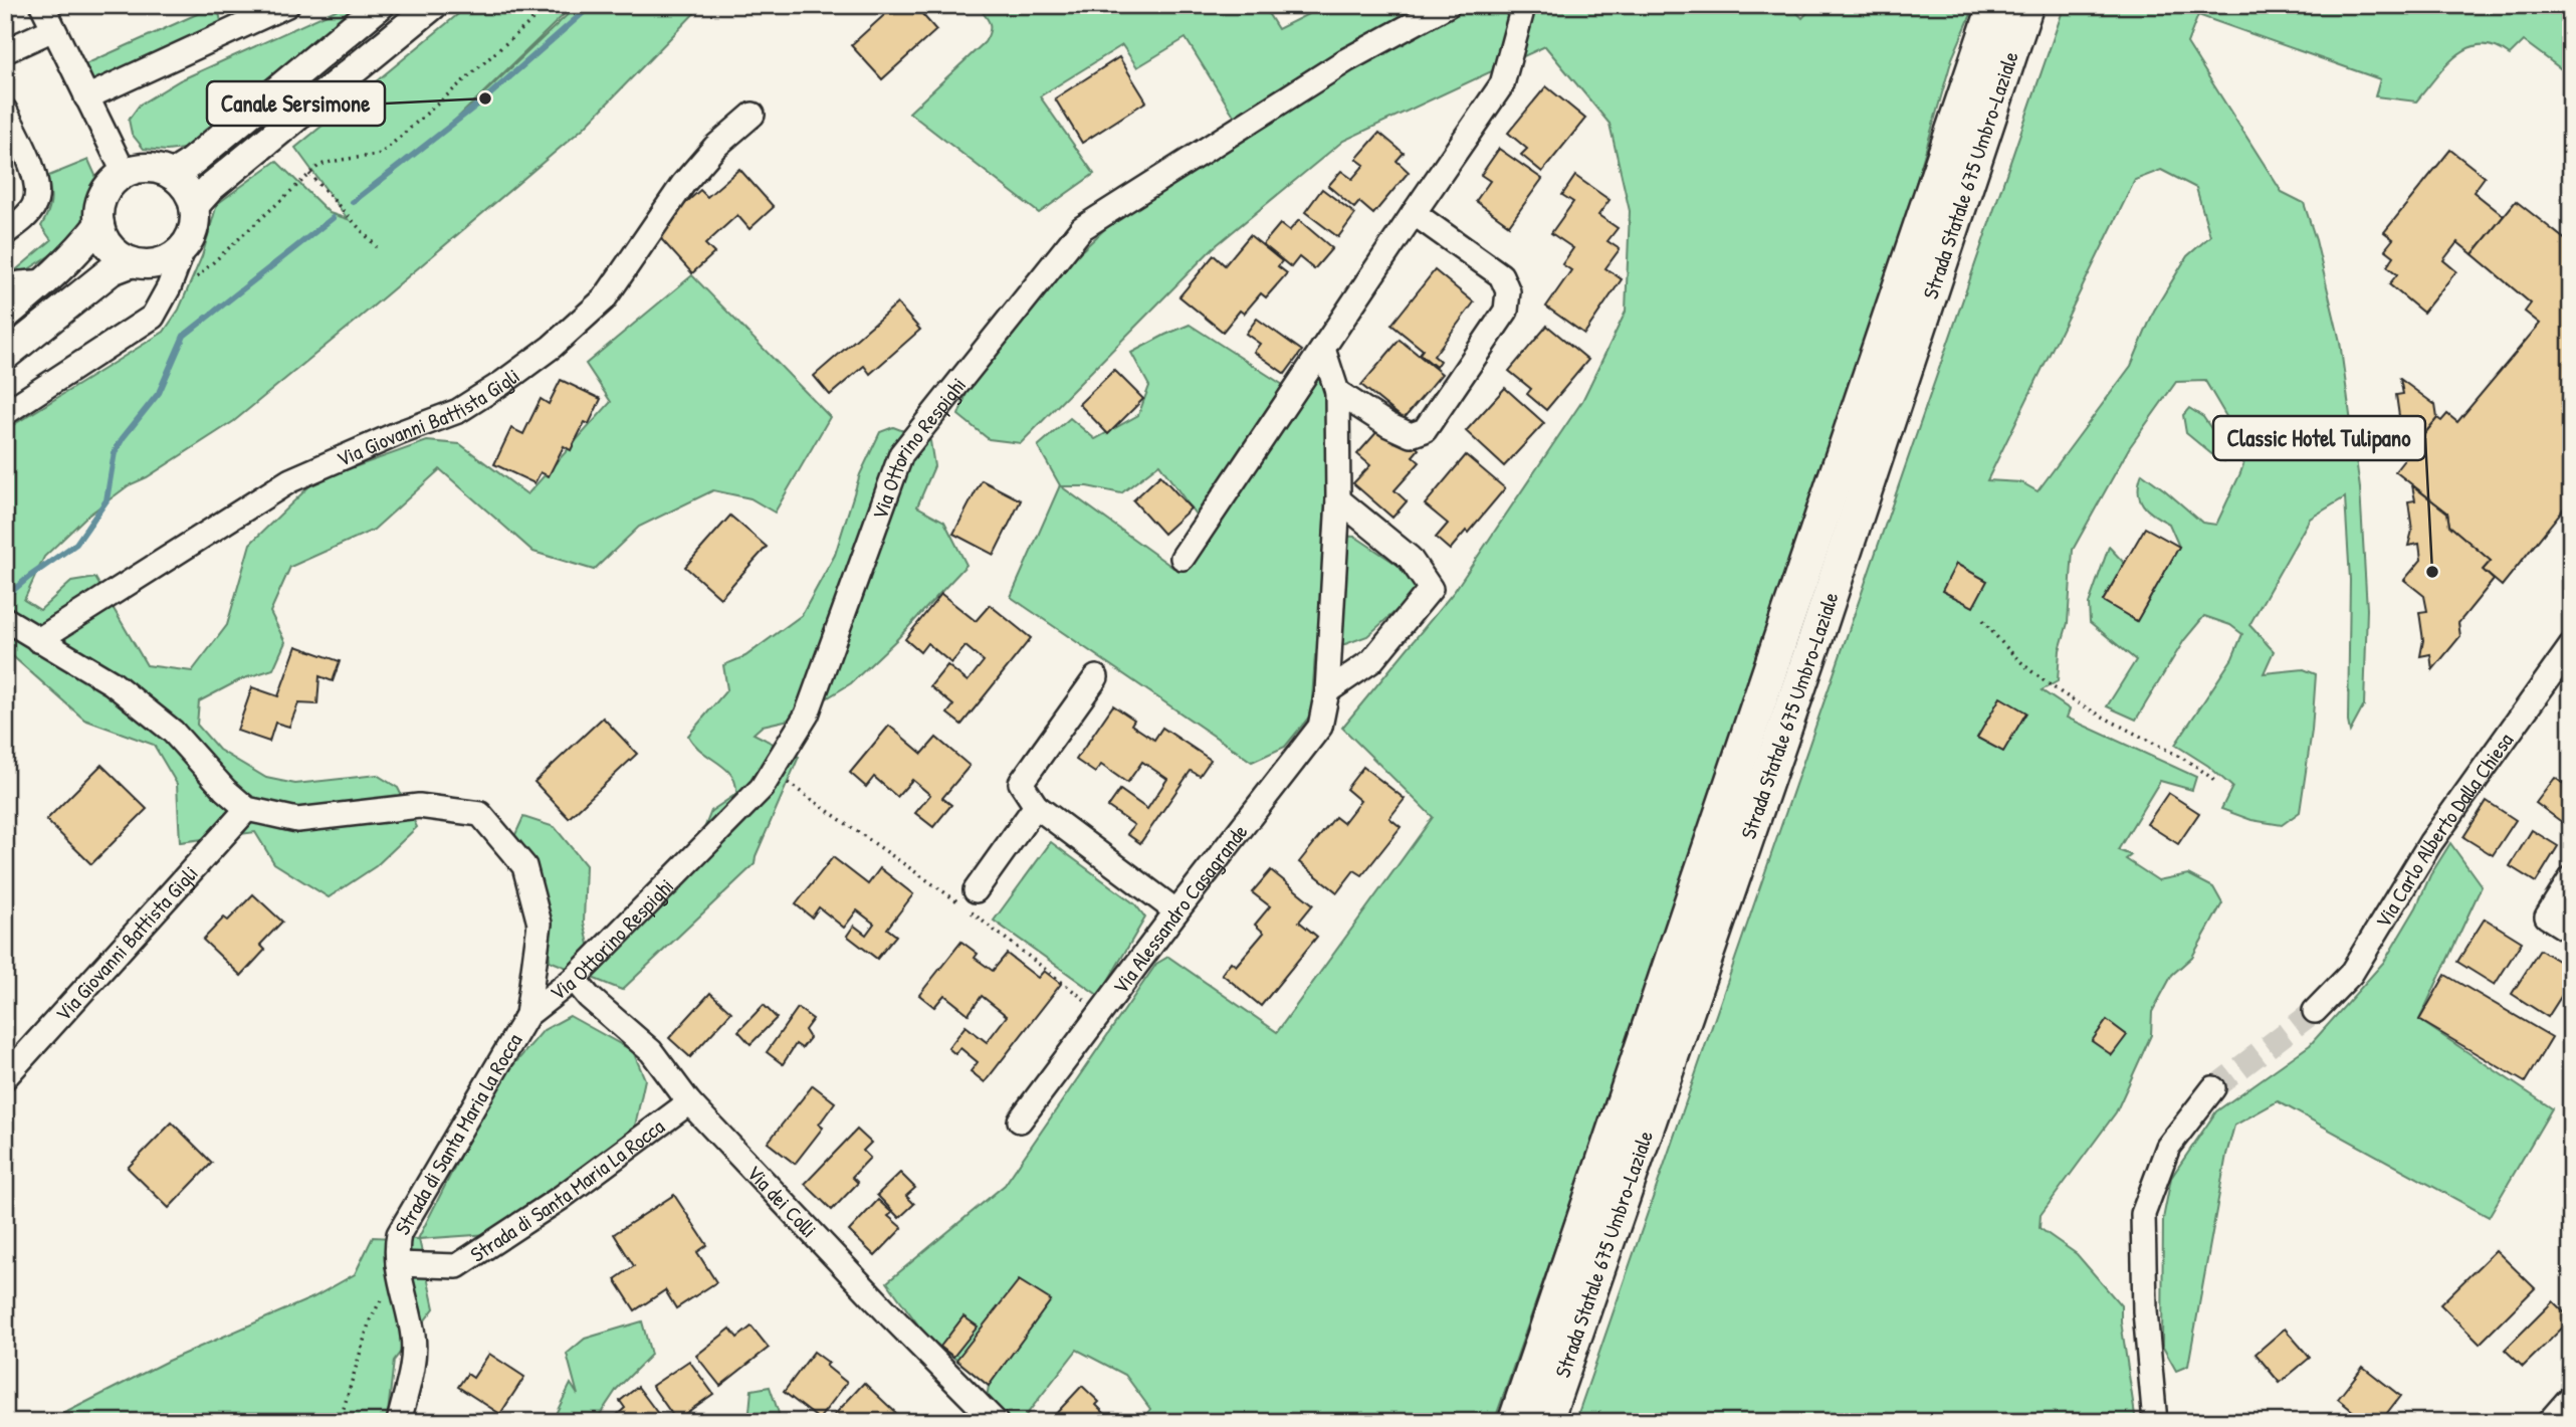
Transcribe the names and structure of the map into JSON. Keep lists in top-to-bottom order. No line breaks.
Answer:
{"streets":{"highway":["Strada Statale 675 Umbro-Laziale"],"street":["Via Giovanni Battista Gigli","Via Ottorino Respighi","Via Carlo Alberto Dalla Chiesa","Via Alessandro Casagrande","Strada di Santa Maria la Rocca","Strada di Santa Maria La Rocca","Via dei Colli"]},"crossings":[["Via Ottorino Respighi","Strada di Santa Maria la Rocca"],["Via Ottorino Respighi","Via dei Colli"],["Strada di Santa Maria la Rocca","Strada di Santa Maria La Rocca"],["Strada di Santa Maria La Rocca","Via dei Colli"]],"places":["Canale Sersimone","Classic Hotel Tulipano"]}
